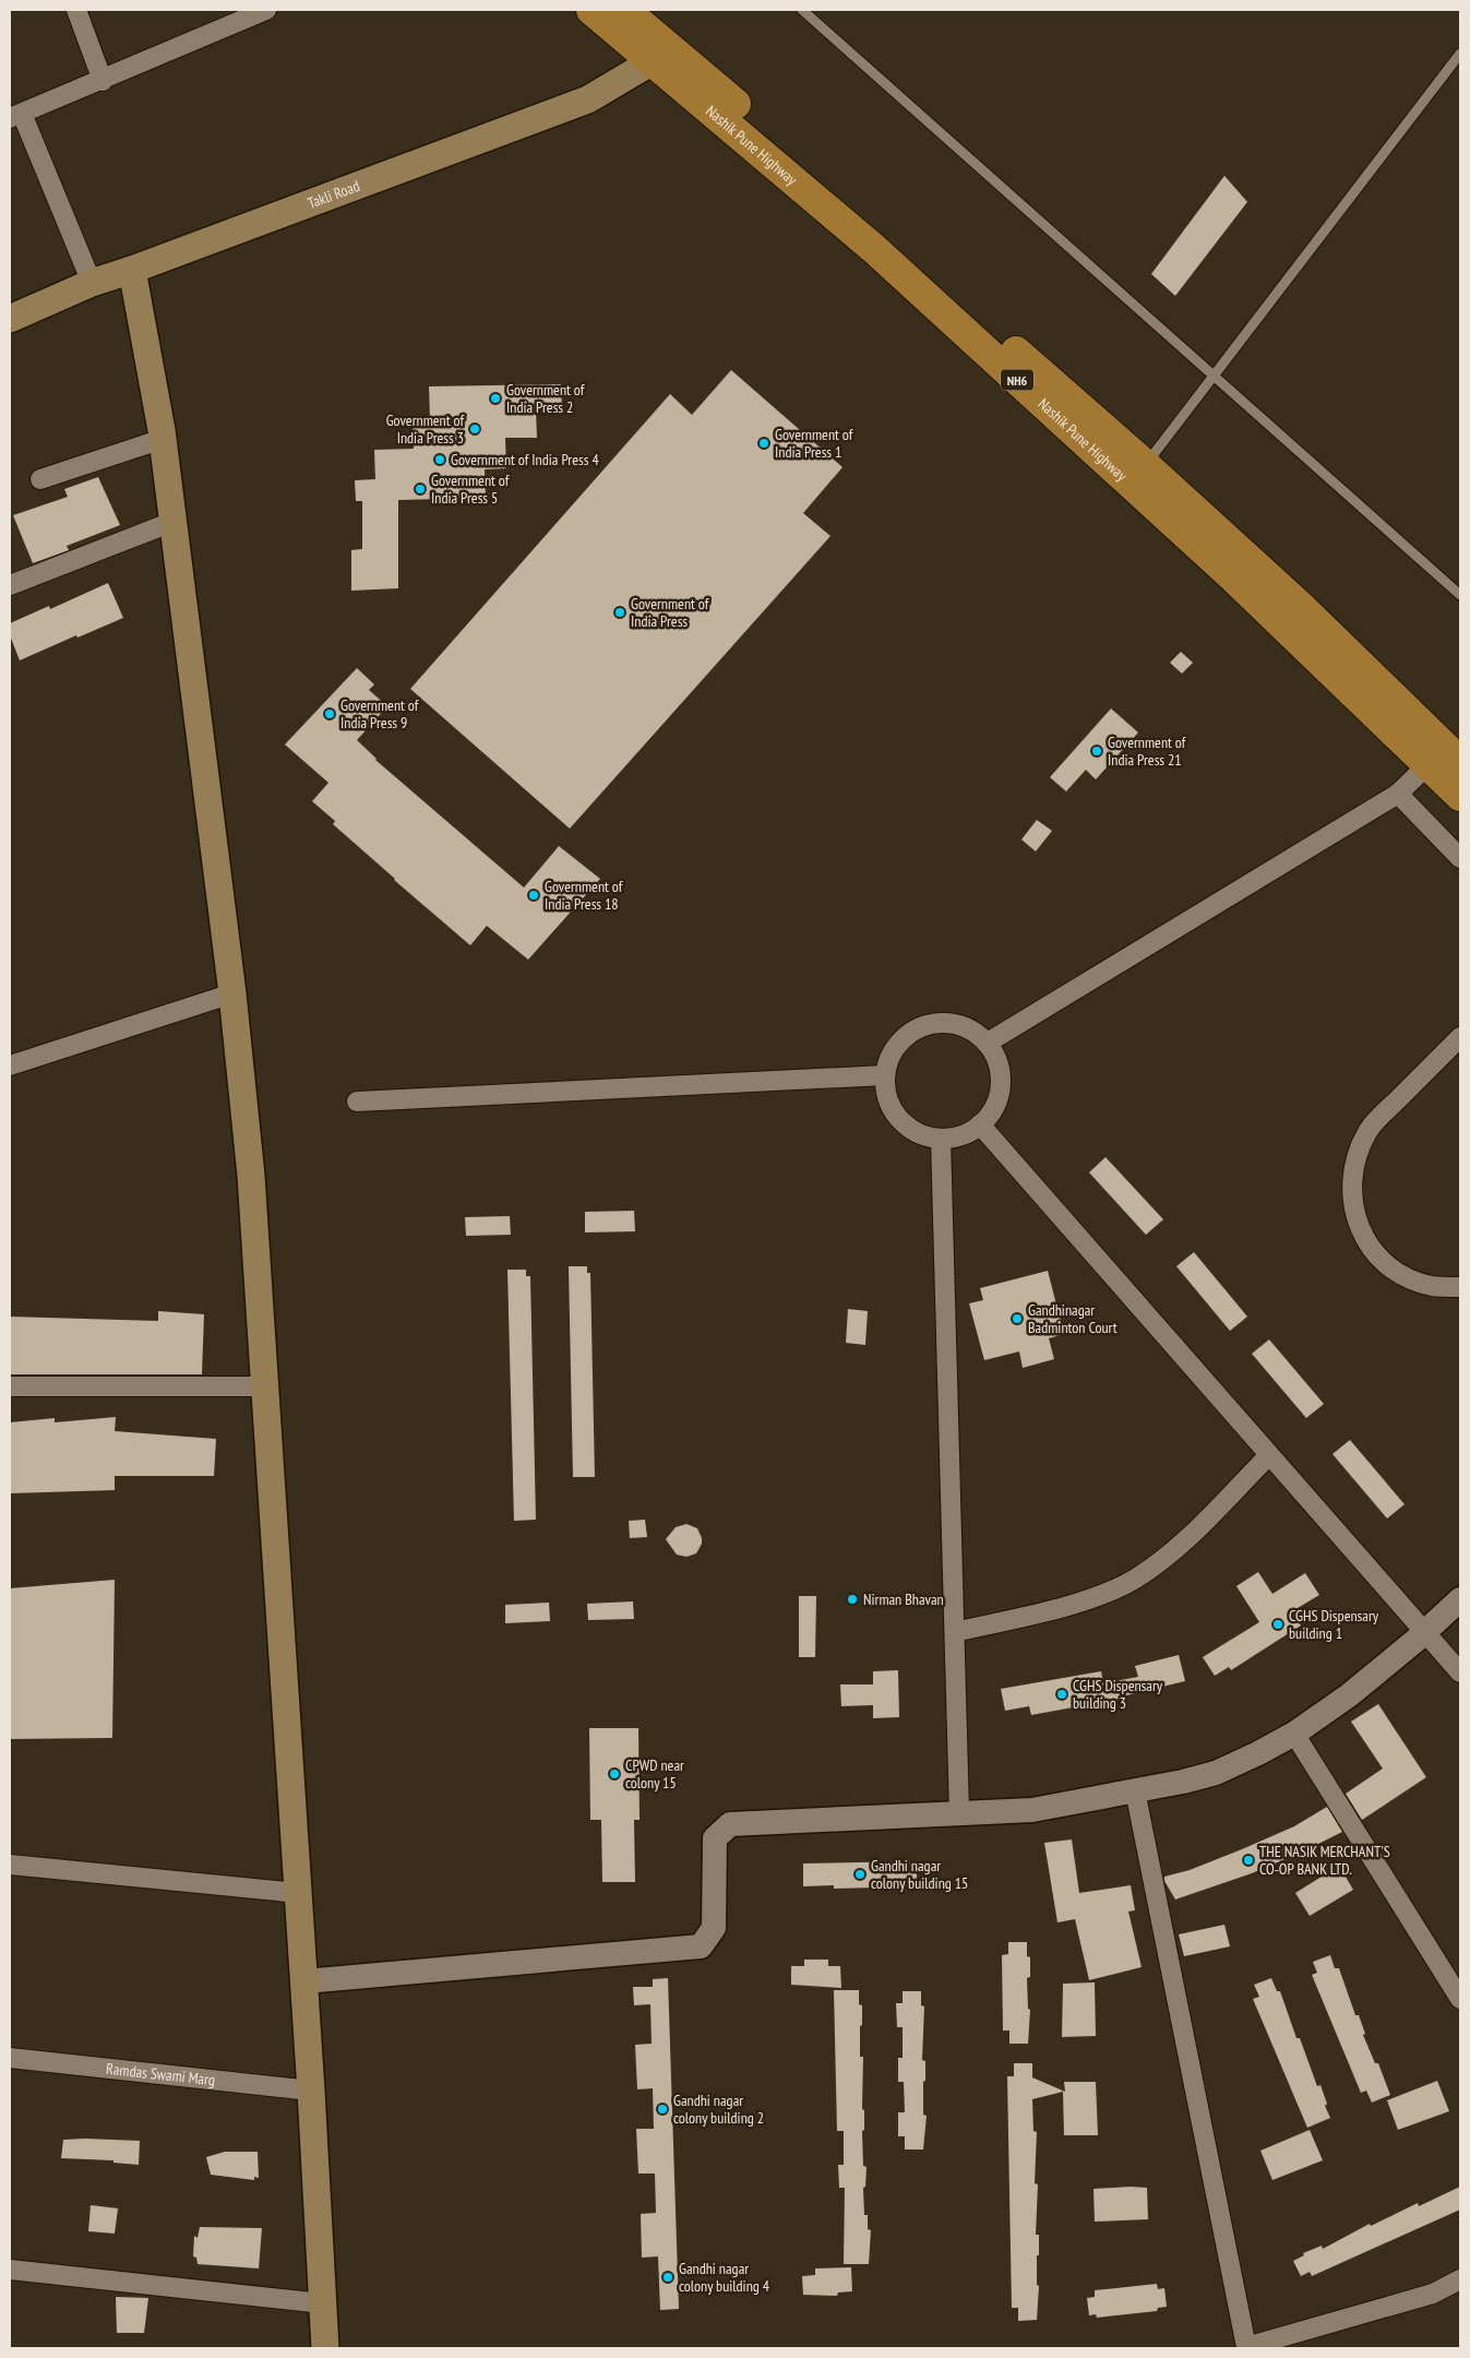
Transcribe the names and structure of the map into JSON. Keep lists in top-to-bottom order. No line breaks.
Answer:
{"streets":{"highway":["Nashik Pune Highway","NH6"],"main road":["Takli Road"],"street":["Ramdas Swami Marg"]},"crossings":[["Nashik Pune Highway","Takli Road"]],"places":["Government of India Press 2","Government of India Press 3","Government of India Press 1","Government of India Press 4","Government of India Press 5","Government of India Press","Government of India Press 9","Government of India Press 21","Government of India Press 18","Gandhinagar Badminton Court","Nirman Bhavan","CGHS Dispensary building 1","CGHS Dispensary building 3","CPWD near colony 15","THE NASIK MERCHANT'S CO-OP BANK LTD.","Gandhi nagar colony building 15","Gandhi nagar colony building 2","Gandhi nagar colony building 4"]}
